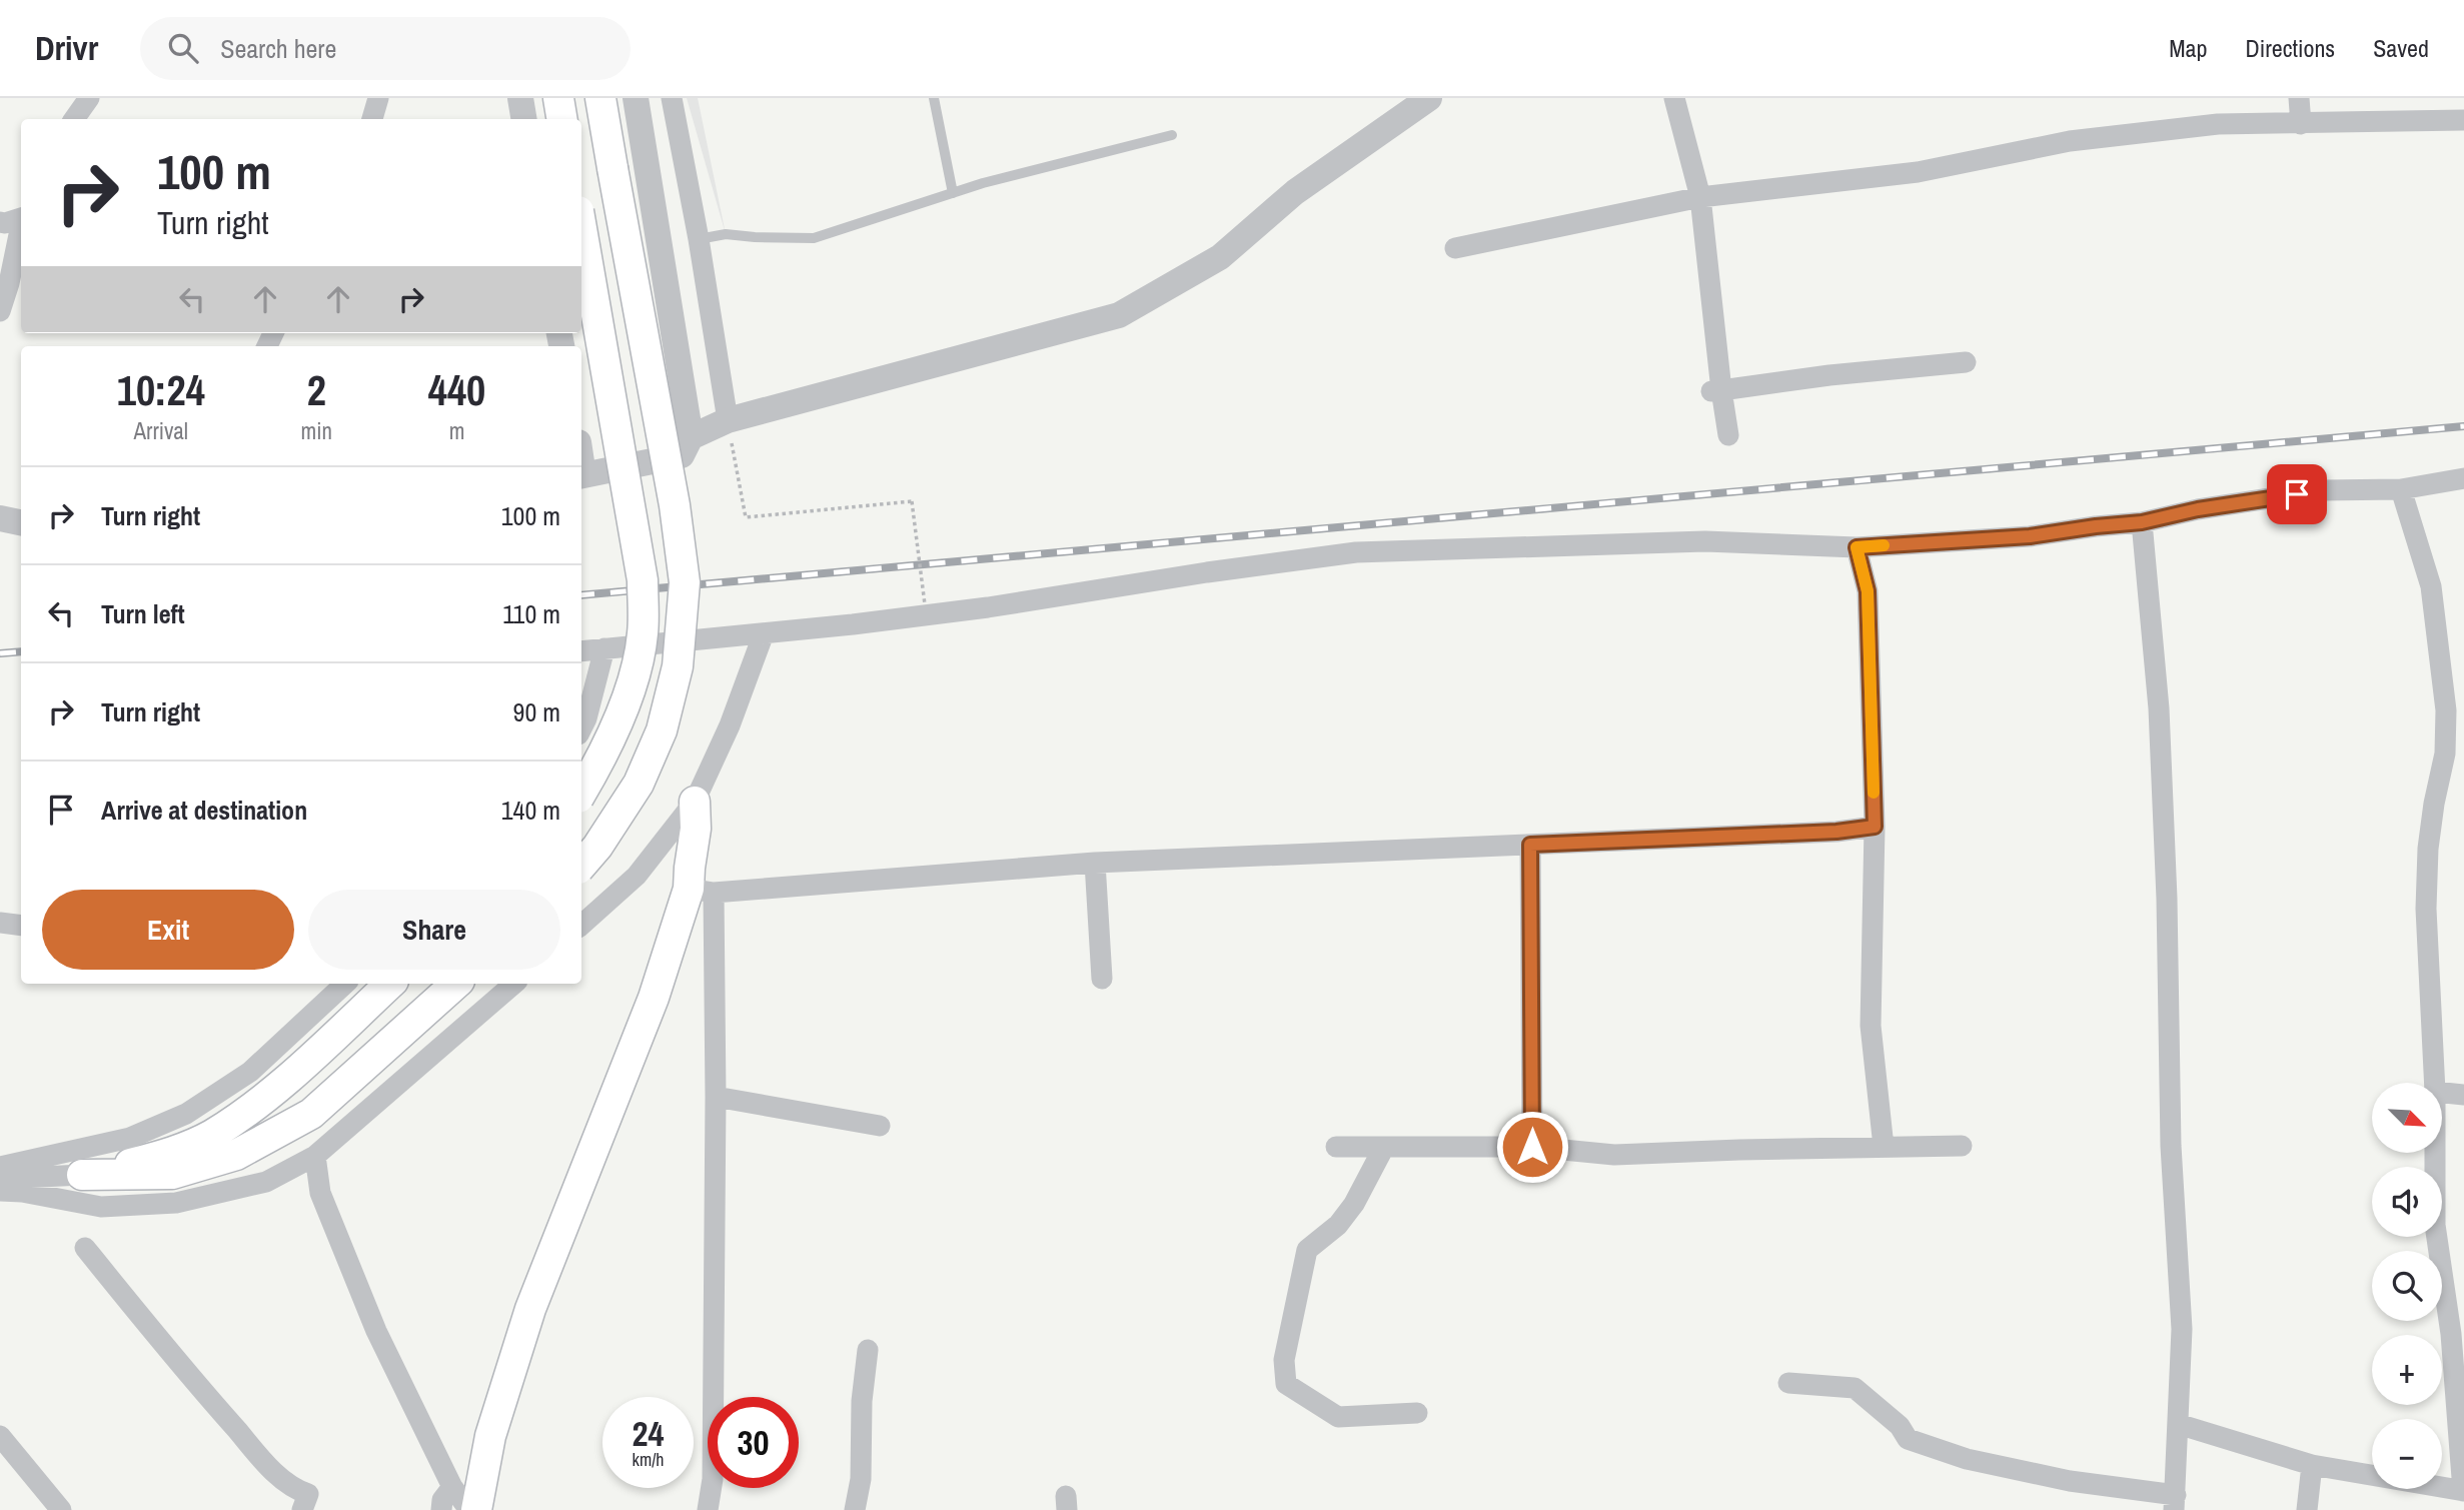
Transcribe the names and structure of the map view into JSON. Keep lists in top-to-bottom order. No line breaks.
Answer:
{"north":"bottom right","page":{"header":"Drivr","search":"Search here","nav":["Map","Directions","Saved"],"turn":["100 m","Turn right"],"eta":["10:24","Arrival","2","min","440","m"],"list":[{"name":"Turn right","value":"100 m"},{"name":"Turn left","value":"110 m"},{"name":"Turn right","value":"90 m"},{"name":"Arrive at destination","value":"140 m"}],"buttons":["Exit","Share"],"map_buttons":["+","−"],"speed":"24 km/h","limit":"30"}}
